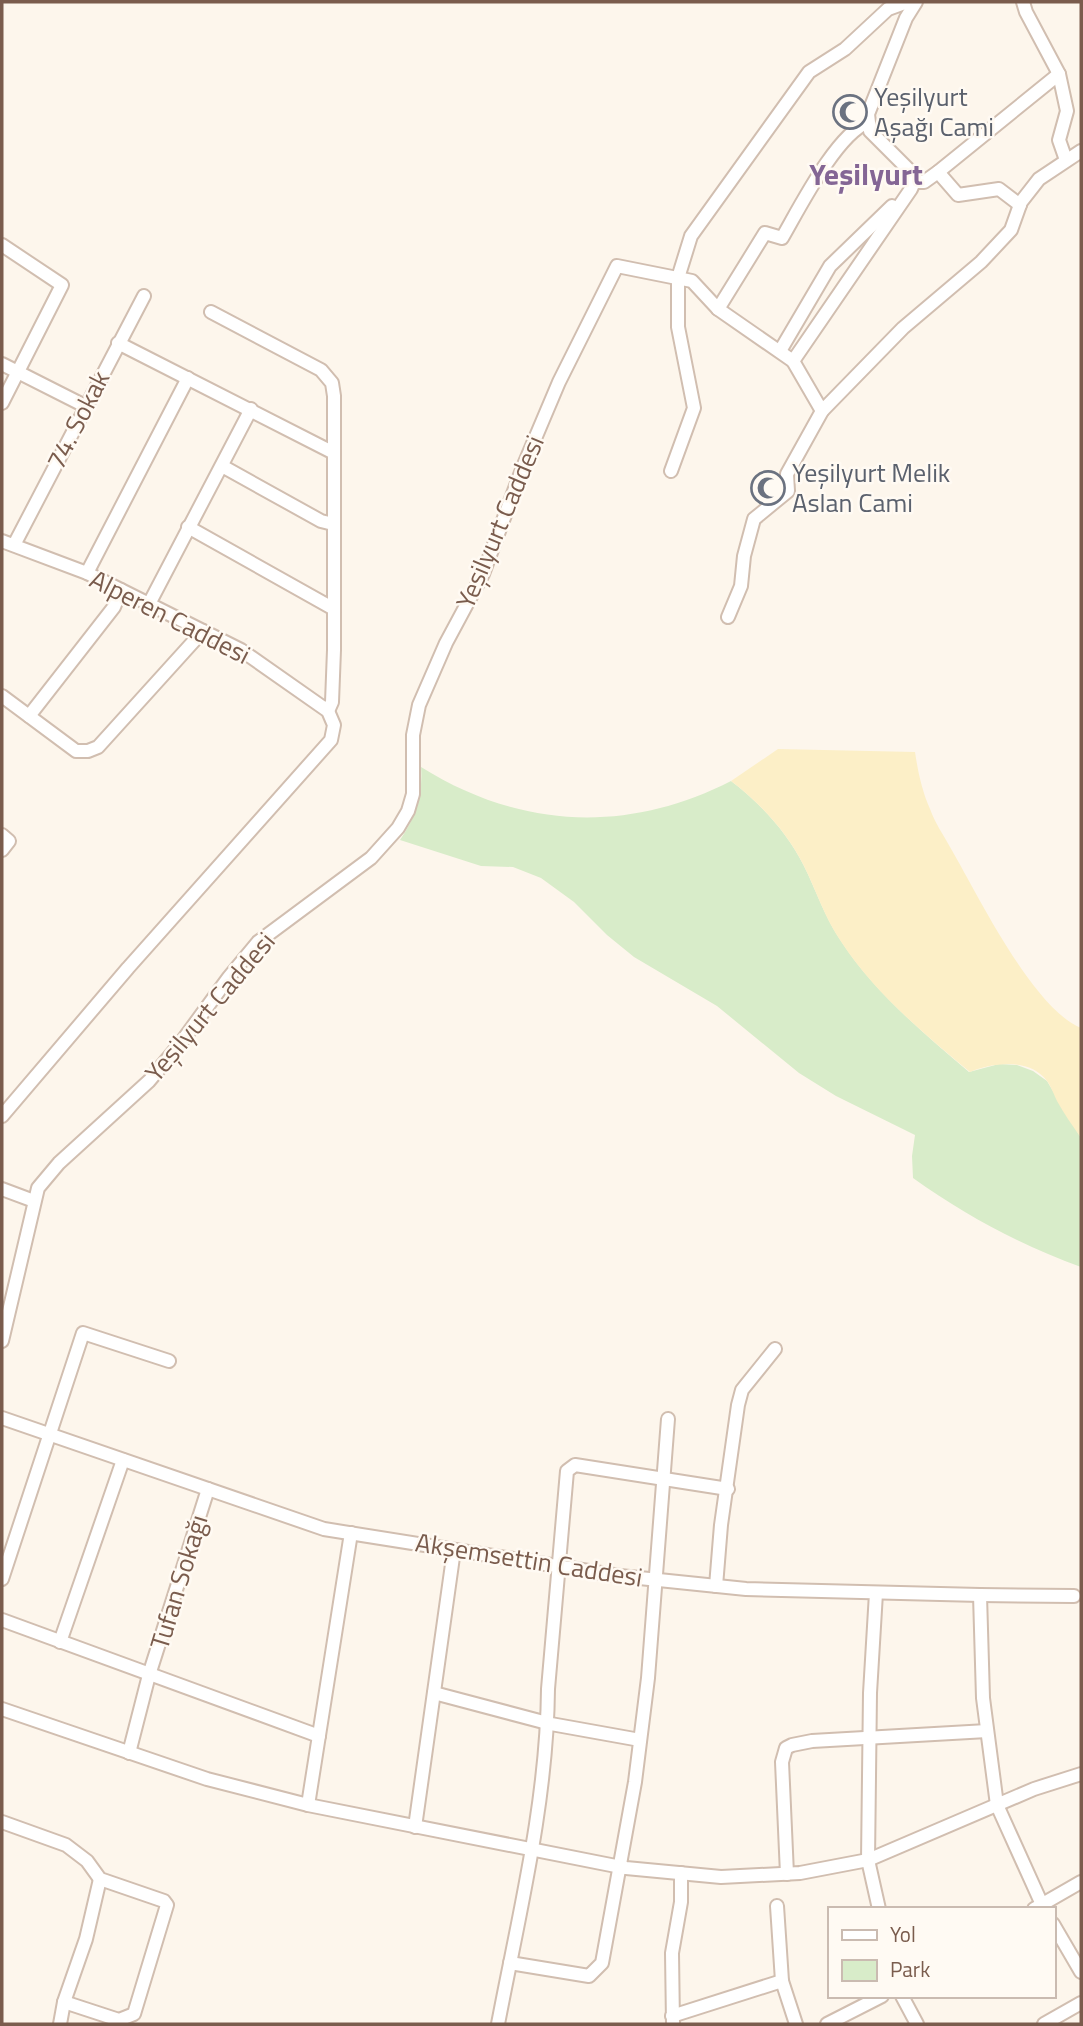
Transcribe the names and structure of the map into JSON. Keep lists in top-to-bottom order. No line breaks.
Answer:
{"streets":{"street":["74. Sokak","Yeşilyurt Caddesi","Alperen Caddesi","Akşemsettin Caddesi","Tufan Sokağı"]},"crossings":[["74. Sokak","Alperen Caddesi"],["Akşemsettin Caddesi","Tufan Sokağı"]],"districts":["Yeşilyurt"],"places":{"mosque":["Yeşilyurt Aşağı Cami","Yeşilyurt Melik Aslan Cami"]},"legend":["Yol","Park"]}
